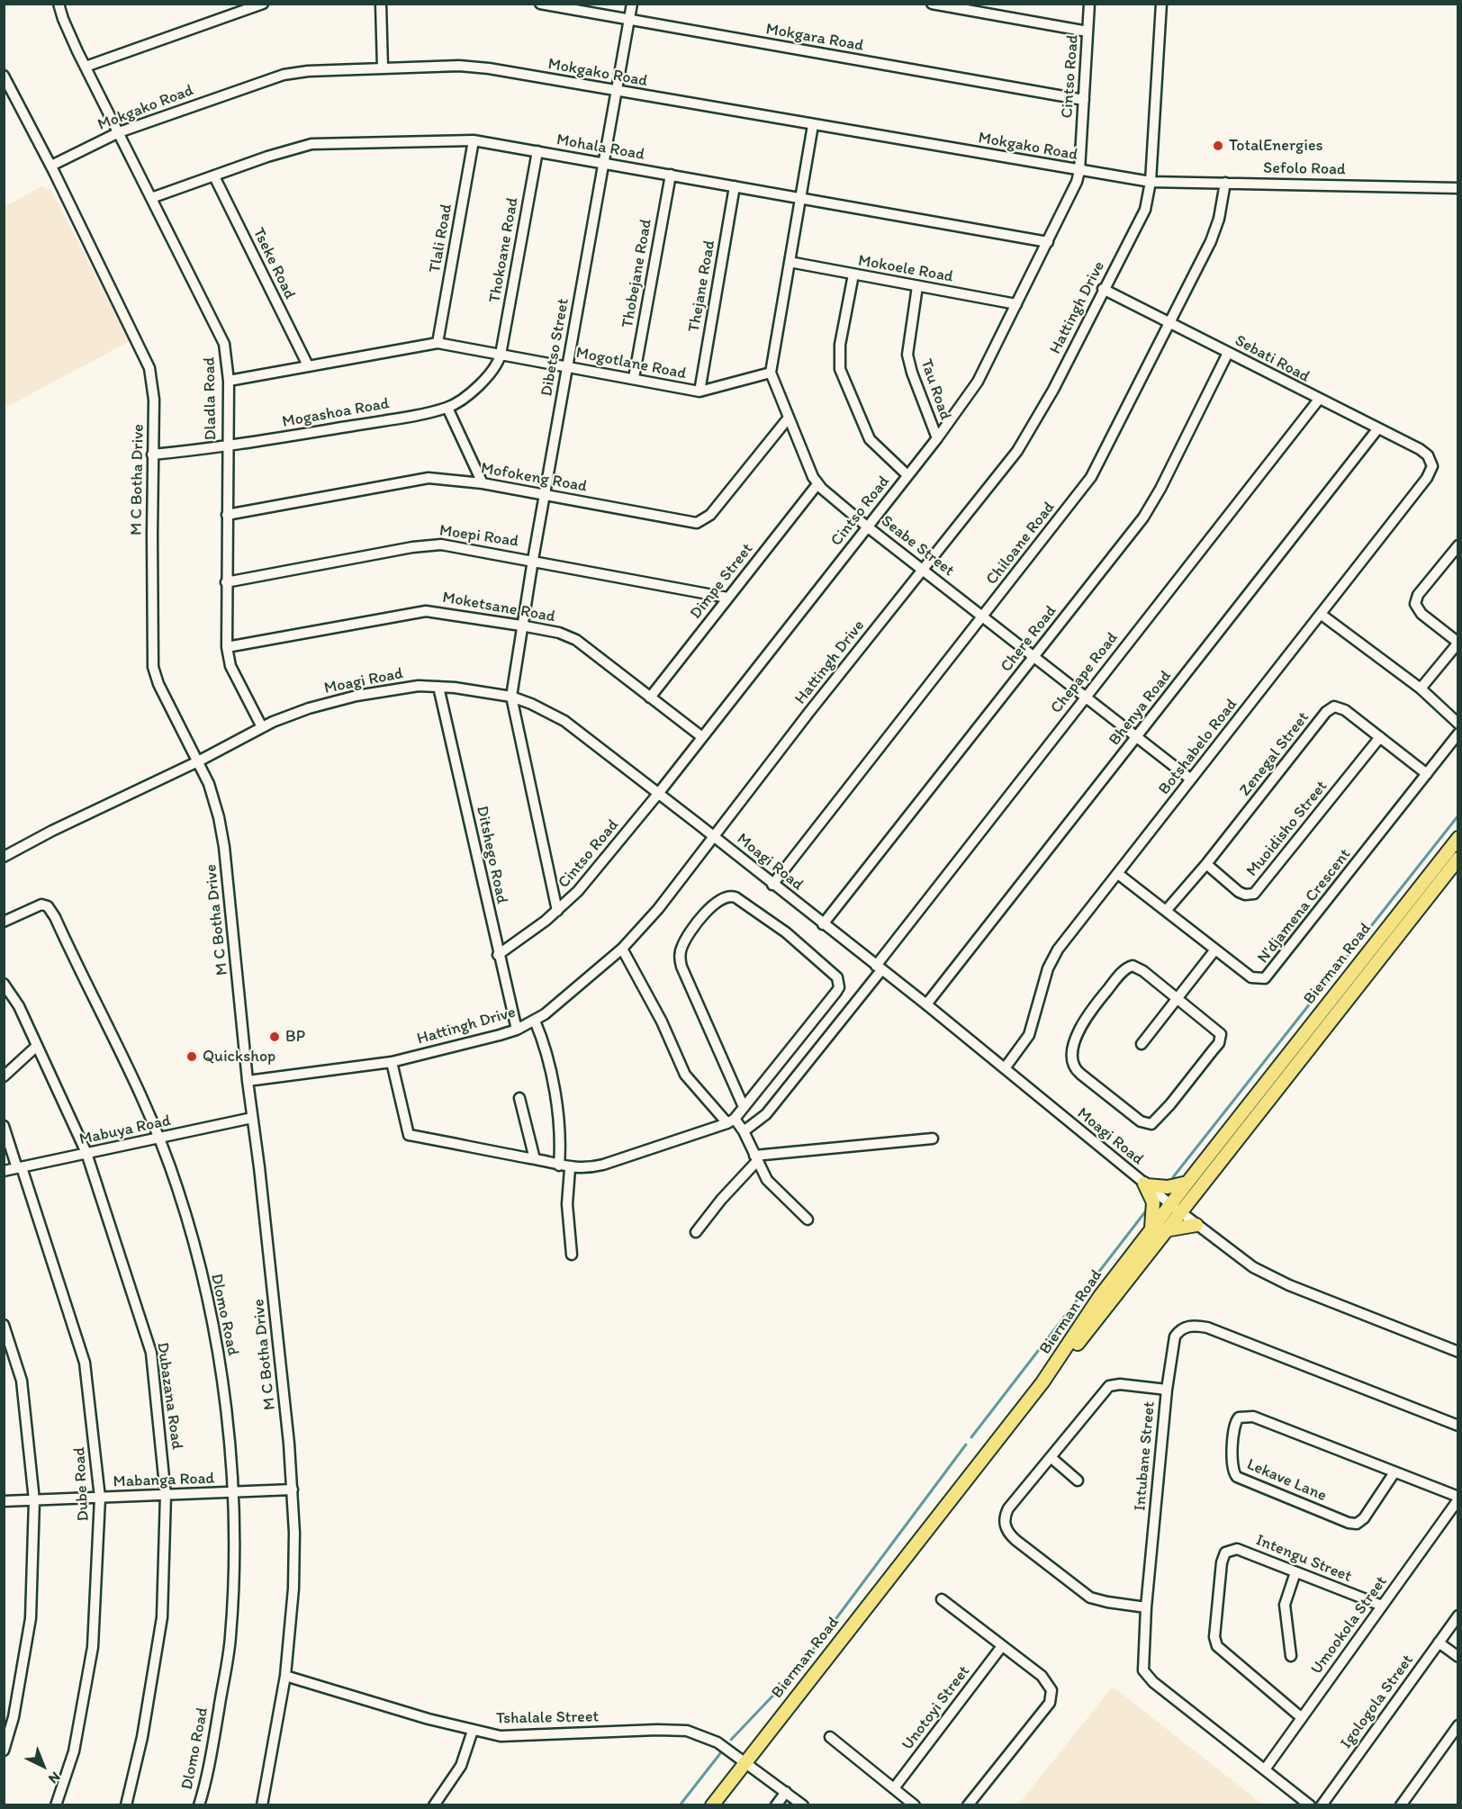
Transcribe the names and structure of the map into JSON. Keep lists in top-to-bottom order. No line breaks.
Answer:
{"streets":{"main road":["Bierman Road"],"street":["Mokgara Road","Mokgako Road","Cintso Road","Mohala Road","Sefolo Road","Tlali Road","Thokoane Road","Tseke Road","Mokoele Road","Thobejane Road","Thejane Road","Hattingh Drive","Dibetso Street","Sebati Road","Mogotlane Road","Tau Road","Dladla Road","Mogashoa Road","Mofokeng Road","M C Botha Drive","Moepi Road","Chiloane Road","Seabe Street","Dimpe Street","Moketsane Road","Chere Road","Chepape Road","Moagi Road","Bhenya Road","Botshabelo Road","Zenegal Street","Muoidisho Street","Ditshego Road","N'djamena Crescent","Mabuya Road","Dlomo Road","Dubazana Road","Intubane Street","Mabanga Road","Lekave Lane","Dube Road","Intengu Street","Umookola Street","Igologola Street","Unotoyi Street","Tshalale Street"]},"crossings":[["Mokgara Road","Cintso Road"],["Mokgara Road","Dibetso Street"],["Mokgako Road","Cintso Road"],["Mokgako Road","Sefolo Road"],["Mokgako Road","Hattingh Drive"],["Mokgako Road","Dibetso Street"],["Mokgako Road","Dladla Road"],["Mokgako Road","M C Botha Drive"],["Cintso Road","Mohala Road"],["Cintso Road","Mokoele Road"],["Cintso Road","Tau Road"],["Cintso Road","Seabe Street"],["Cintso Road","Moketsane Road"],["Cintso Road","Moagi Road"],["Cintso Road","Ditshego Road"],["Mohala Road","Tlali Road"],["Mohala Road","Thokoane Road"],["Mohala Road","Tseke Road"],["Mohala Road","Thobejane Road"],["Mohala Road","Thejane Road"],["Mohala Road","Dibetso Street"],["Mohala Road","Dladla Road"],["Sefolo Road","Hattingh Drive"],["Sefolo Road","Chiloane Road"],["Tlali Road","Mogotlane Road"],["Thokoane Road","Mogotlane Road"],["Thokoane Road","Mogashoa Road"],["Tseke Road","Mogotlane Road"],["Mokoele Road","Tau Road"],["Thobejane Road","Mogotlane Road"],["Thejane Road","Mogotlane Road"],["Hattingh Drive","Sebati Road"],["Hattingh Drive","M C Botha Drive"],["Hattingh Drive","Seabe Street"],["Hattingh Drive","Moagi Road"],["Hattingh Drive","Ditshego Road"],["Dibetso Street","Mogotlane Road"],["Dibetso Street","Mofokeng Road"],["Dibetso Street","Moepi Road"],["Dibetso Street","Moketsane Road"],["Dibetso Street","Moagi Road"],["Sebati Road","Chiloane Road"],["Sebati Road","Chere Road"],["Sebati Road","Chepape Road"],["Sebati Road","Bhenya Road"],["Sebati Road","Botshabelo Road"],["Mogotlane Road","Dladla Road"],["Mogotlane Road","Mogashoa Road"],["Mogotlane Road","Seabe Street"],["Dladla Road","Mogashoa Road"],["Dladla Road","Mofokeng Road"],["Dladla Road","Moepi Road"],["Dladla Road","Moketsane Road"],["Dladla Road","Moagi Road"],["Mogashoa Road","M C Botha Drive"],["Mofokeng Road","Seabe Street"],["M C Botha Drive","Moagi Road"],["M C Botha Drive","Mabuya Road"],["M C Botha Drive","Mabanga Road"],["M C Botha Drive","Tshalale Street"],["Moepi Road","Dimpe Street"],["Chiloane Road","Seabe Street"],["Chiloane Road","Moagi Road"],["Seabe Street","Dimpe Street"],["Seabe Street","Chere Road"],["Seabe Street","Chepape Road"],["Seabe Street","Bhenya Road"],["Seabe Street","Botshabelo Road"],["Dimpe Street","Moketsane Road"],["Chere Road","Moagi Road"],["Chepape Road","Moagi Road"],["Moagi Road","Bhenya Road"],["Moagi Road","Botshabelo Road"],["Moagi Road","Ditshego Road"],["Moagi Road","Bierman Road"],["Botshabelo Road","N'djamena Crescent"],["Zenegal Street","Muoidisho Street"],["Zenegal Street","N'djamena Crescent"],["Bierman Road","Tshalale Street"],["Mabuya Road","Dlomo Road"],["Mabuya Road","Dubazana Road"],["Mabuya Road","Dube Road"],["Dlomo Road","Mabanga Road"],["Dubazana Road","Mabanga Road"],["Intubane Street","Umookola Street"],["Mabanga Road","Dube Road"],["Lekave Lane","Umookola Street"],["Intengu Street","Umookola Street"]],"places":["TotalEnergies","BP","Quickshop"],"north":"bottom right"}
